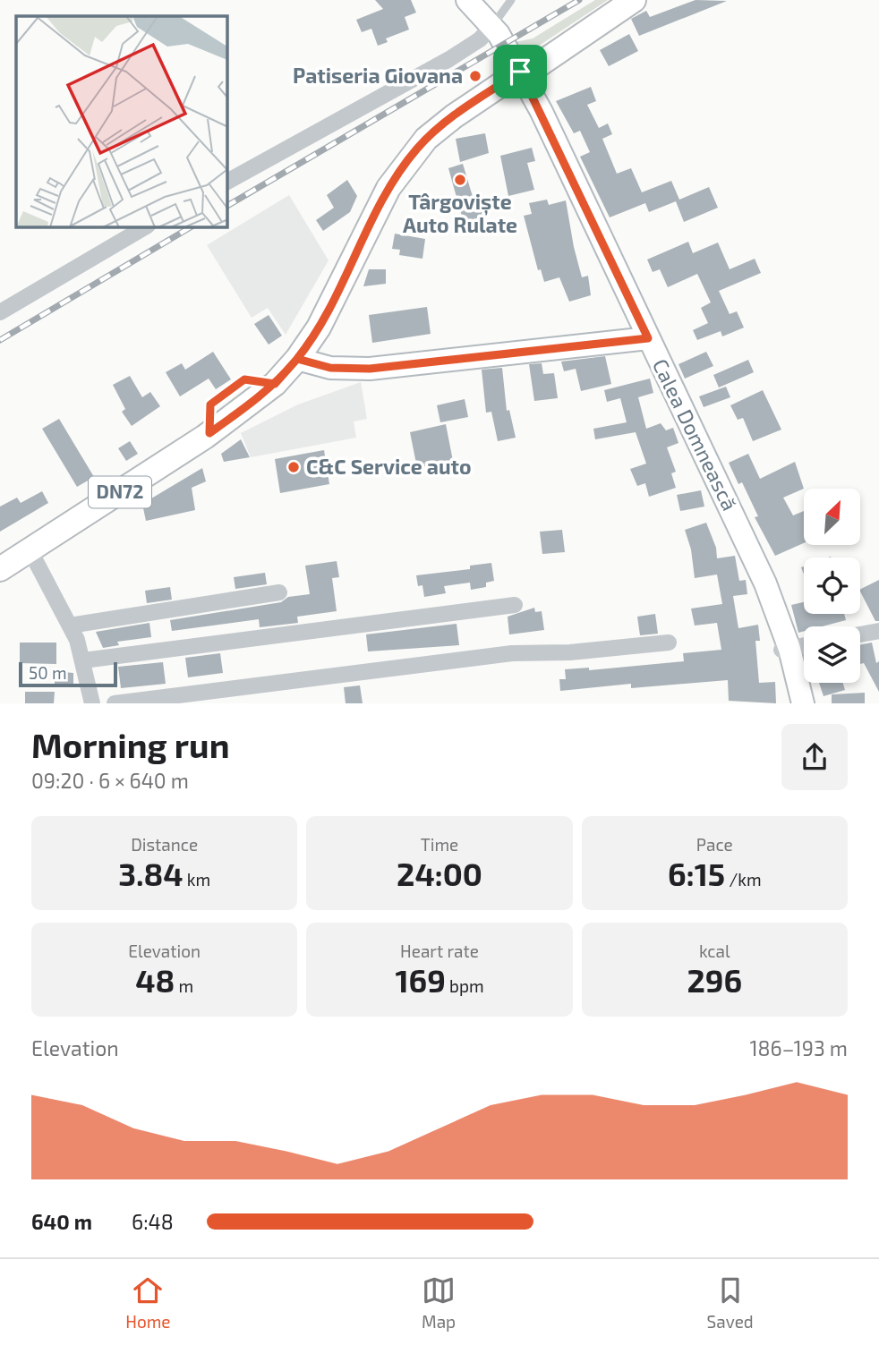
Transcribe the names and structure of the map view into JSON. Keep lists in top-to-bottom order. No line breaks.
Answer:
{"streets":{"main road":["Calea Domnească","DN72"]},"crossings":[["Calea Domnească","DN72"]],"places":["Patiseria Giovana","Târgoviște Auto Rulate","C&C Service auto"],"scale_bar":"50 m","north":"top right","page":{"scale":"50 m","heading":["Morning run","09:20 · 6 × 640 m"],"stats":[["Distance","3.84 km"],["Time","24:00"],["Pace","6:15 /km"],["Elevation","48 m"],["Heart rate","169 bpm"],["kcal","296"]],"chart":["Elevation","186–193 m"],"list":[{"name":"640 m","note":"6:48"}],"tabs":["Home","Map","Saved"]}}
